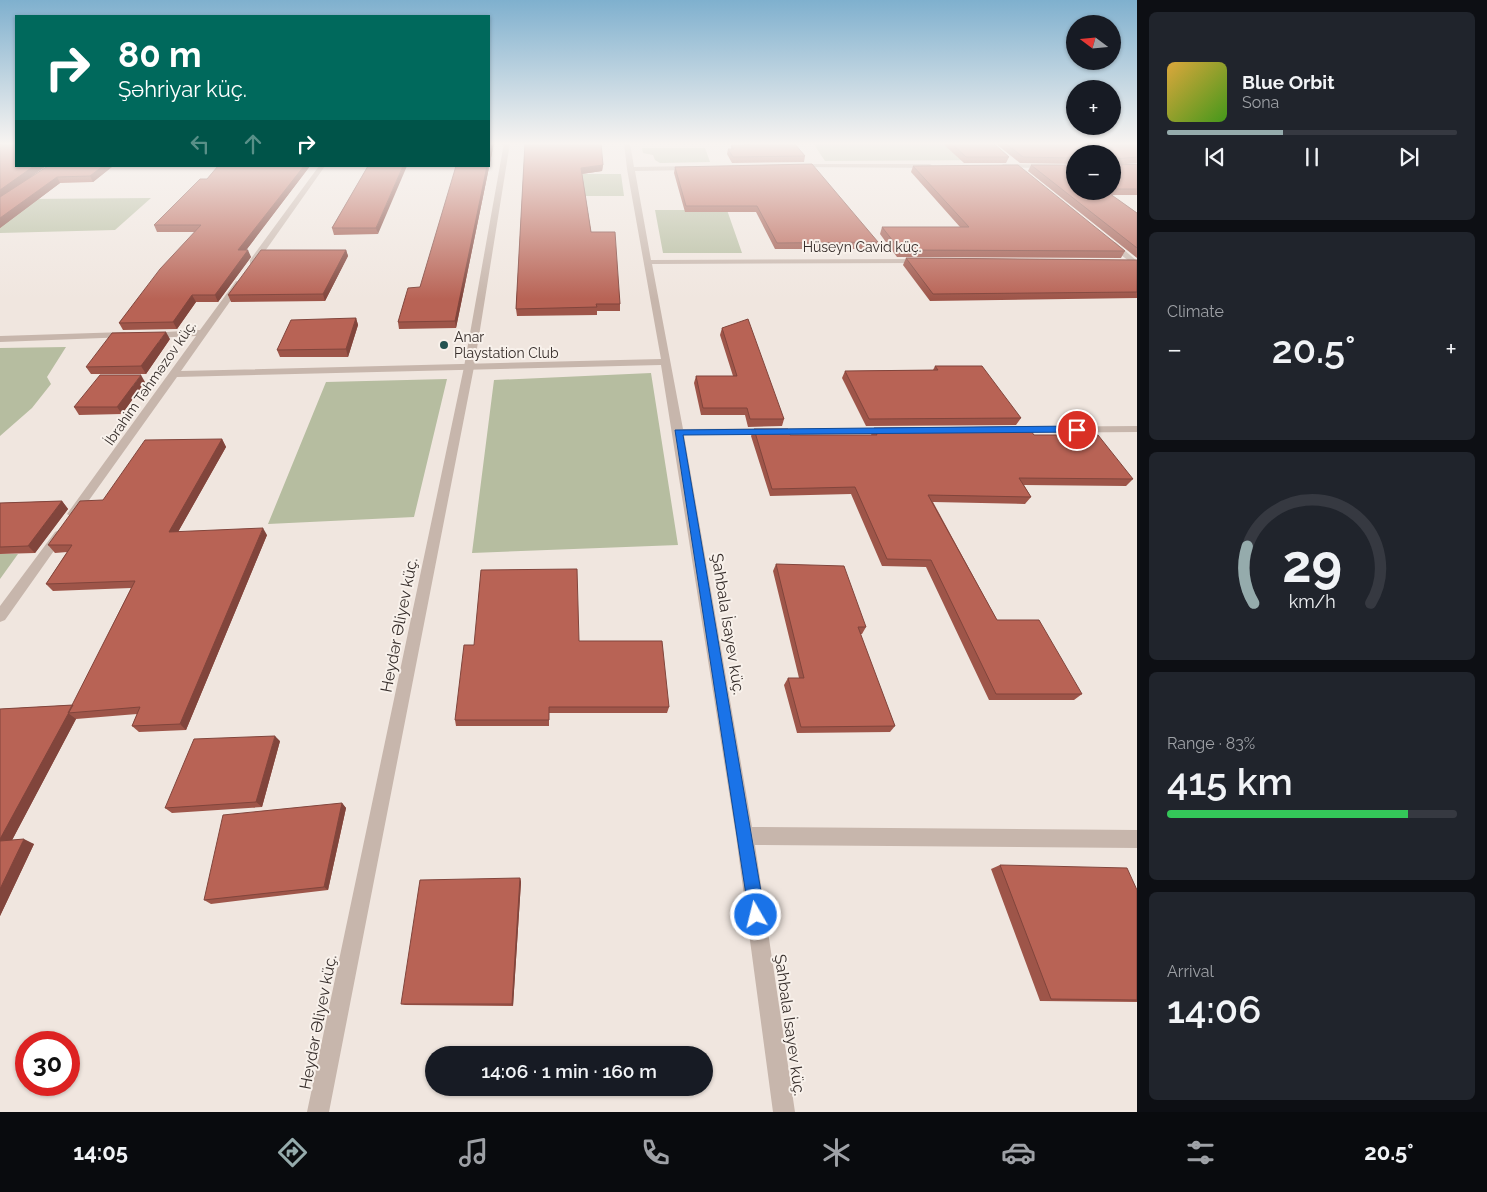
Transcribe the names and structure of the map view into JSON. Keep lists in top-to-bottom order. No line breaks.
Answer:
{"streets":{"street":["Hüseyn Cavid küç.","İbrahim Təhməzov küç.","Şahbala İsayev küç.","Heydər Əliyev küç."]},"crossings":[["Hüseyn Cavid küç.","Şahbala İsayev küç."]],"places":["Anar Playstation Club"],"north":"left","page":{"map_buttons":["+","−"],"turn":["80 m","Şəhriyar küç."],"song":["Blue Orbit","Sona"],"tile":["Climate",["Range · 83%","415 km"],["Arrival","14:06"]],"heat":["−","20.5°","+"],"limit":"30","trip":"14:06 · 1 min · 160 m","tabs":["14:05","20.5°"],"gauge":["29","km/h"]}}
